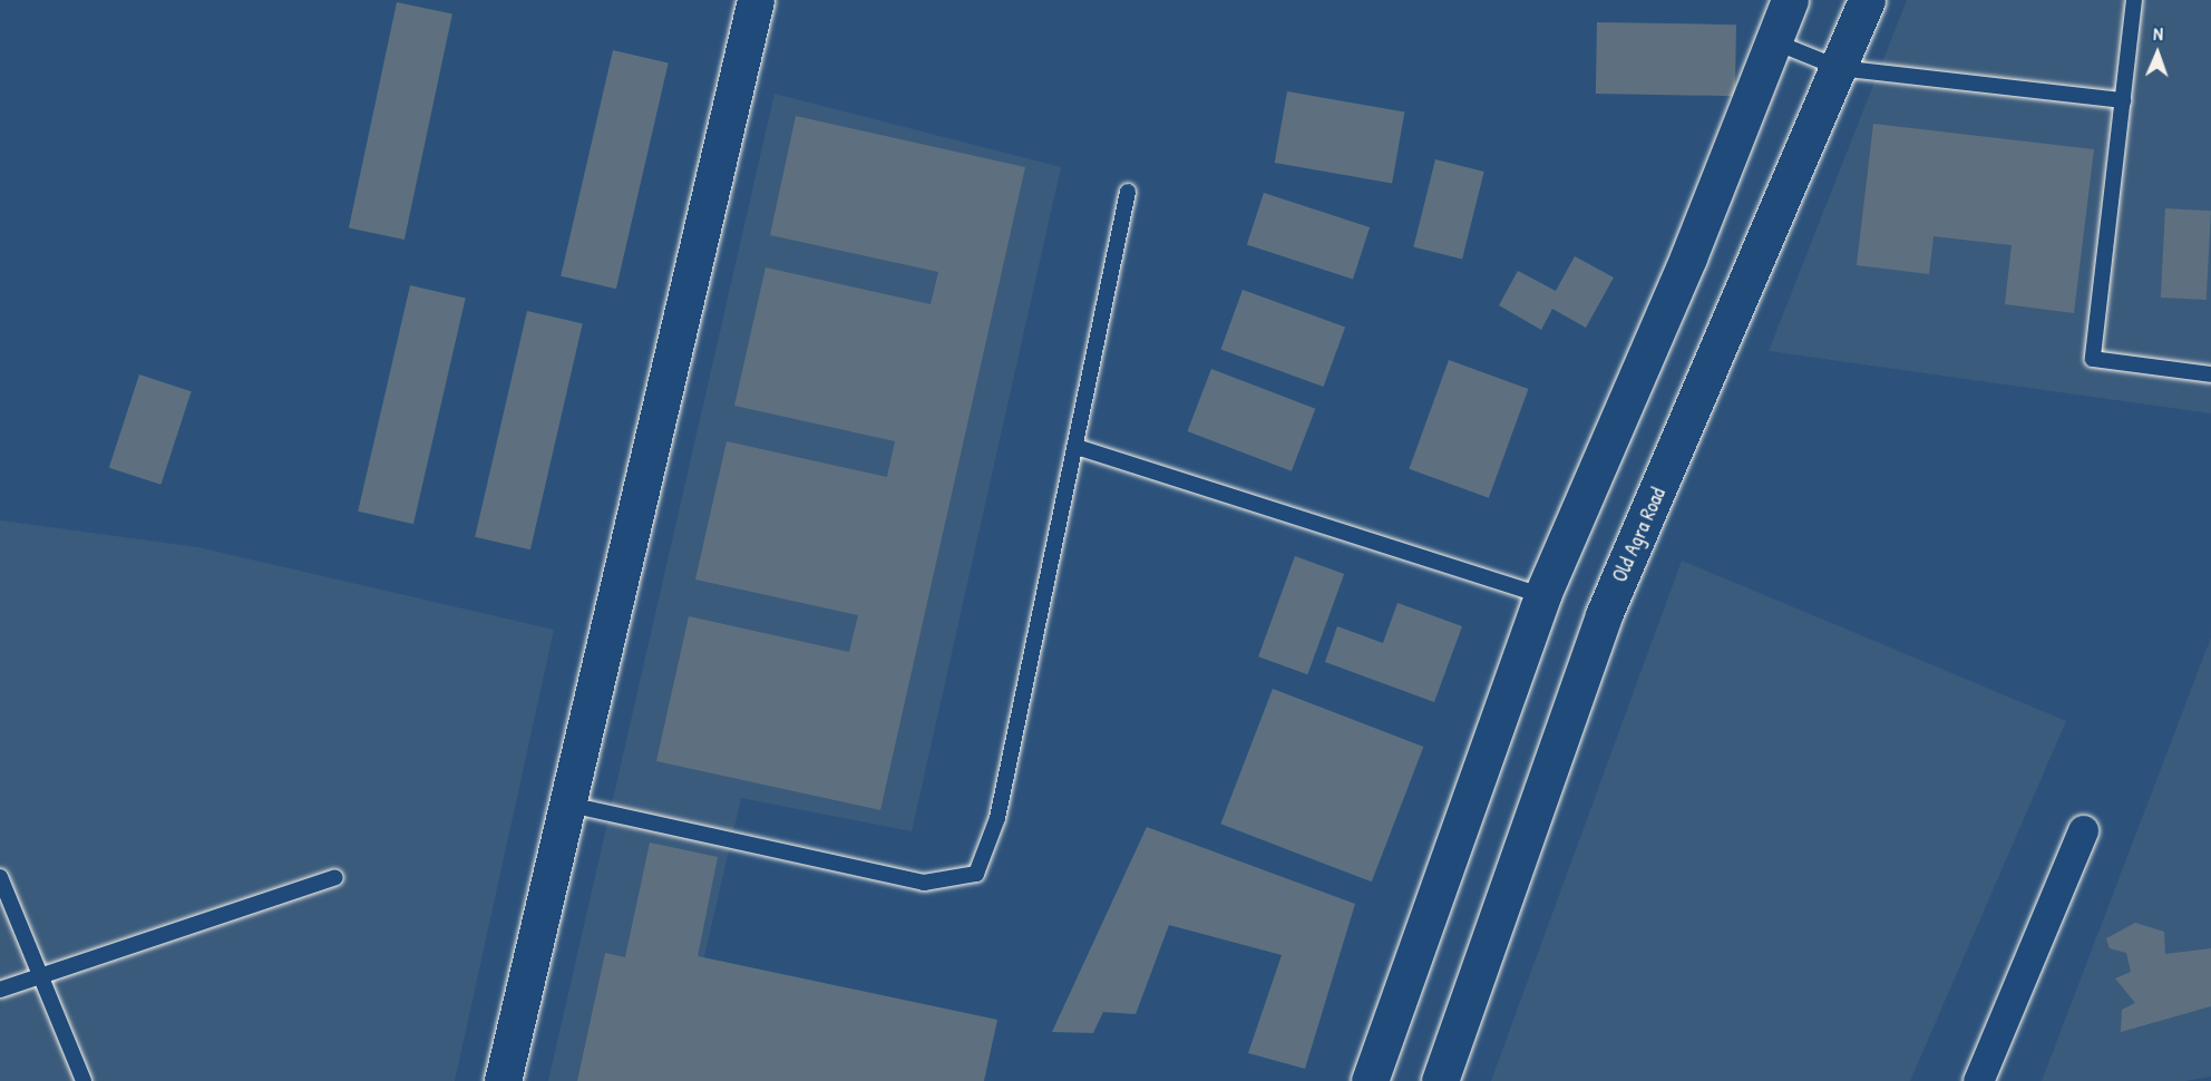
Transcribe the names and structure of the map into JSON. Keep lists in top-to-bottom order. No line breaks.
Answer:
{"streets":{"main road":["Old Agra Road"]},"north":"top"}
